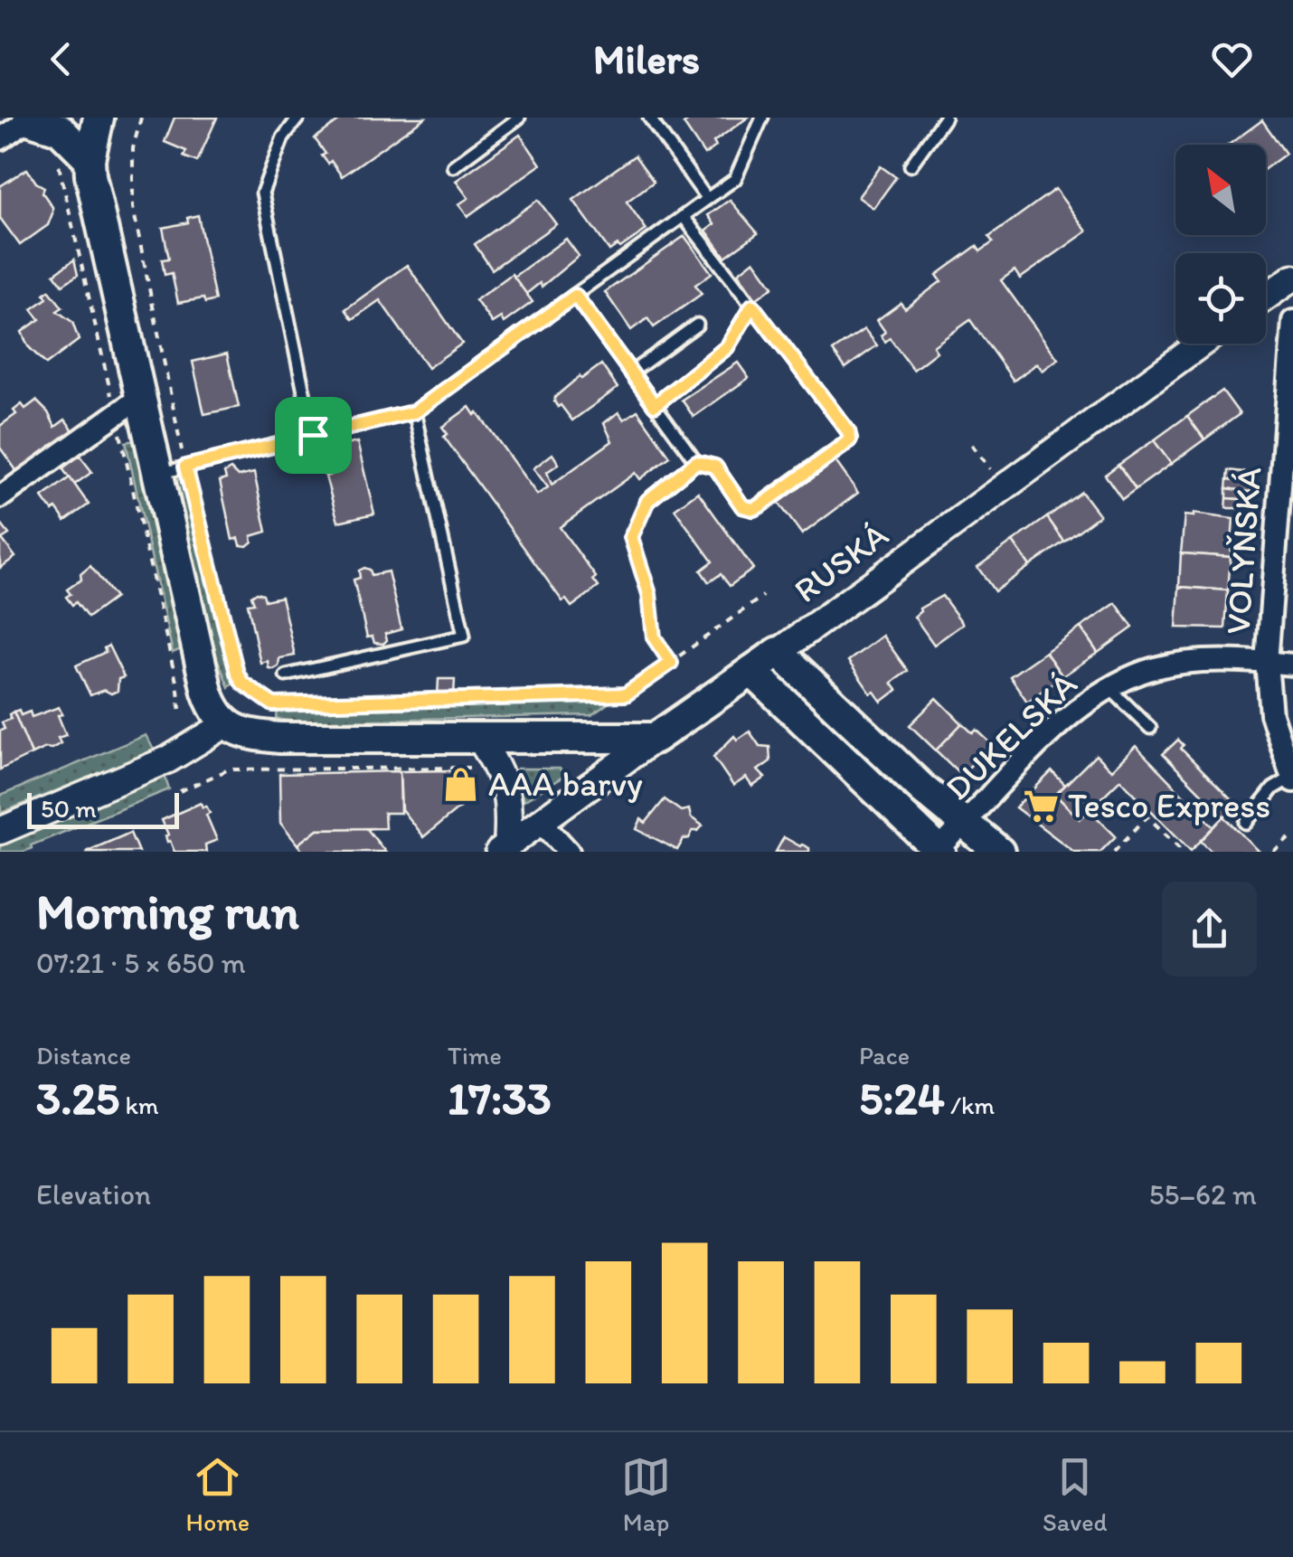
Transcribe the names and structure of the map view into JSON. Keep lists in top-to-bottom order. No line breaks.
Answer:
{"streets":{"main road":["RUSKÁ"],"street":["VOLYŇSKÁ","DUKELSKÁ"]},"crossings":[["VOLYŇSKÁ","DUKELSKÁ"]],"places":{"shop":["AAA barvy"],"supermarket":["Tesco Express"]},"scale_bar":"50 m","north":"top left","page":{"header":"Milers","scale":"50 m","heading":["Morning run","07:21 · 5 × 650 m"],"stats":[["Distance","3.25 km"],["Time","17:33"],["Pace","5:24 /km"]],"chart":["Elevation","55–62 m"],"tabs":["Home","Map","Saved"]}}
